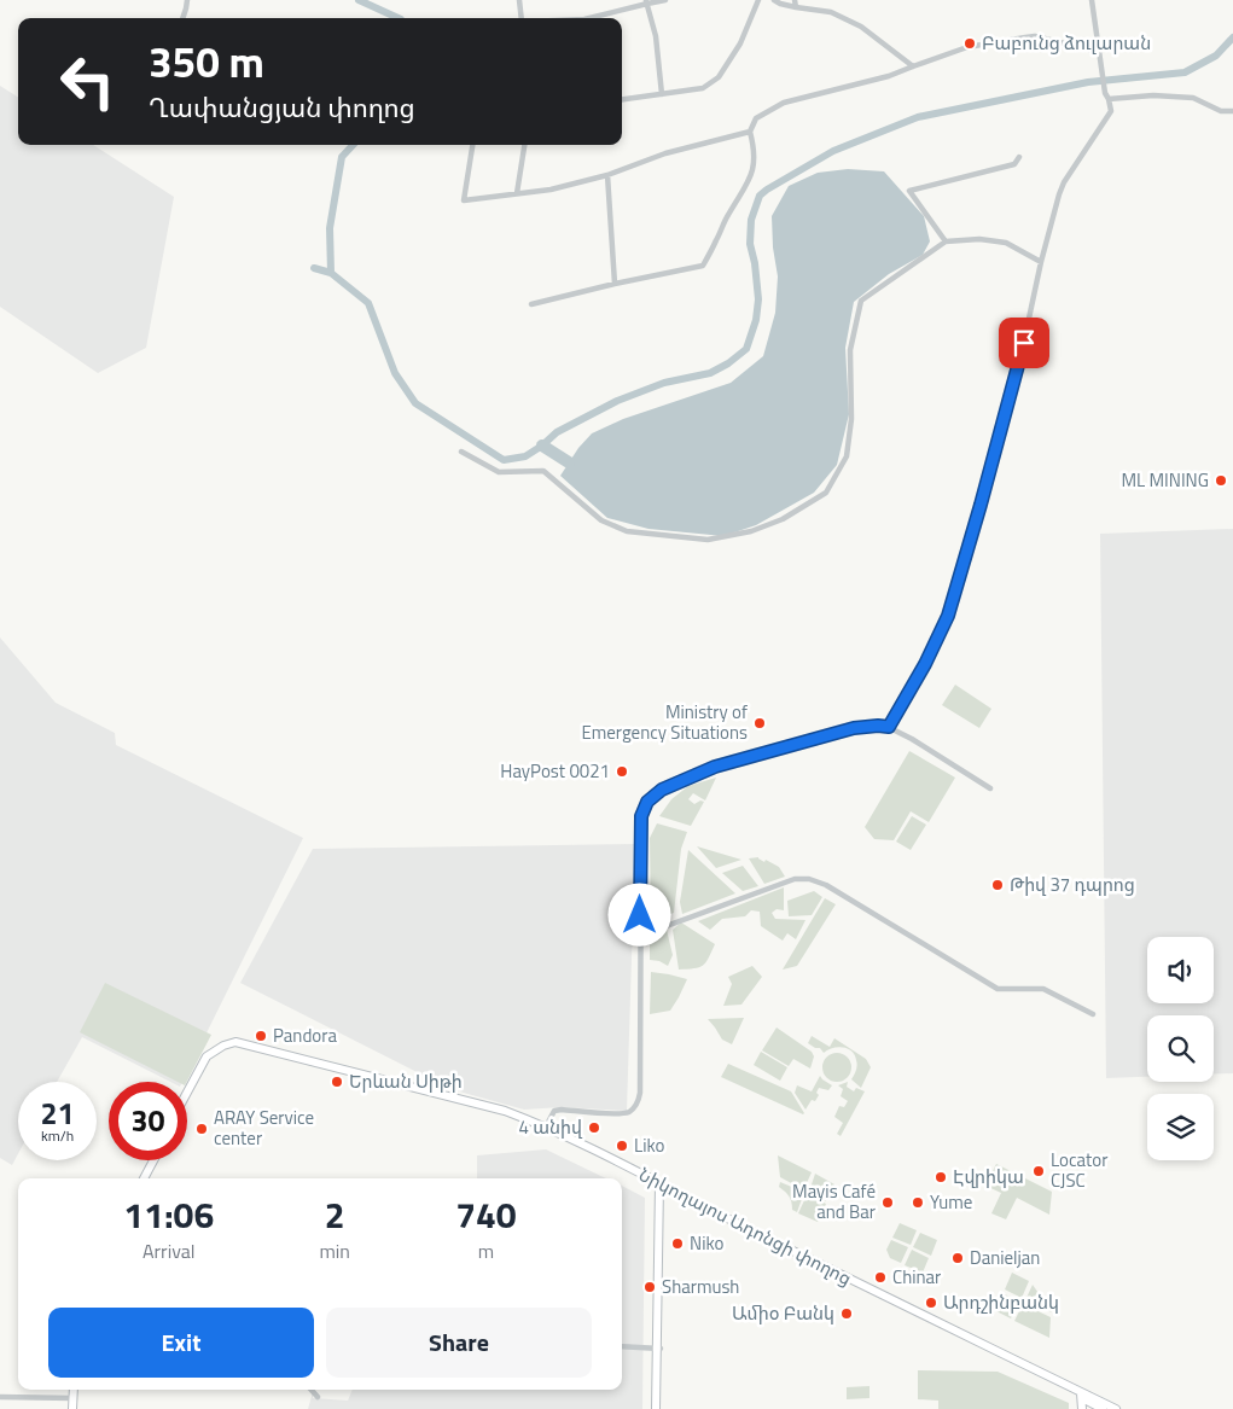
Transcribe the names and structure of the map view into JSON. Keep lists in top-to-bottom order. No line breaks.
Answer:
{"streets":{"street":["Նիկողայոս Ադոնցի փողոց"]},"places":["Բաբունց ձուլարան","ML MINING","Ministry of Emergency Situations","HayPost 0021","Թիվ 37 դպրոց","Pandora","Երևան Սիթի","4 անիվ","ARAY Service center","Liko","Locator CJSC","Էվրիկա","Mayis Café and Bar","Yume","Niko","Danieljan","Chinar","Sharmush","Արդշինբանկ","Ամիօ Բանկ"],"page":{"turn":["350 m","Ղափանցյան փողոց"],"speed":"21 km/h","limit":"30","eta":["11:06","Arrival","2","min","740","m"],"buttons":["Exit","Share"]}}
